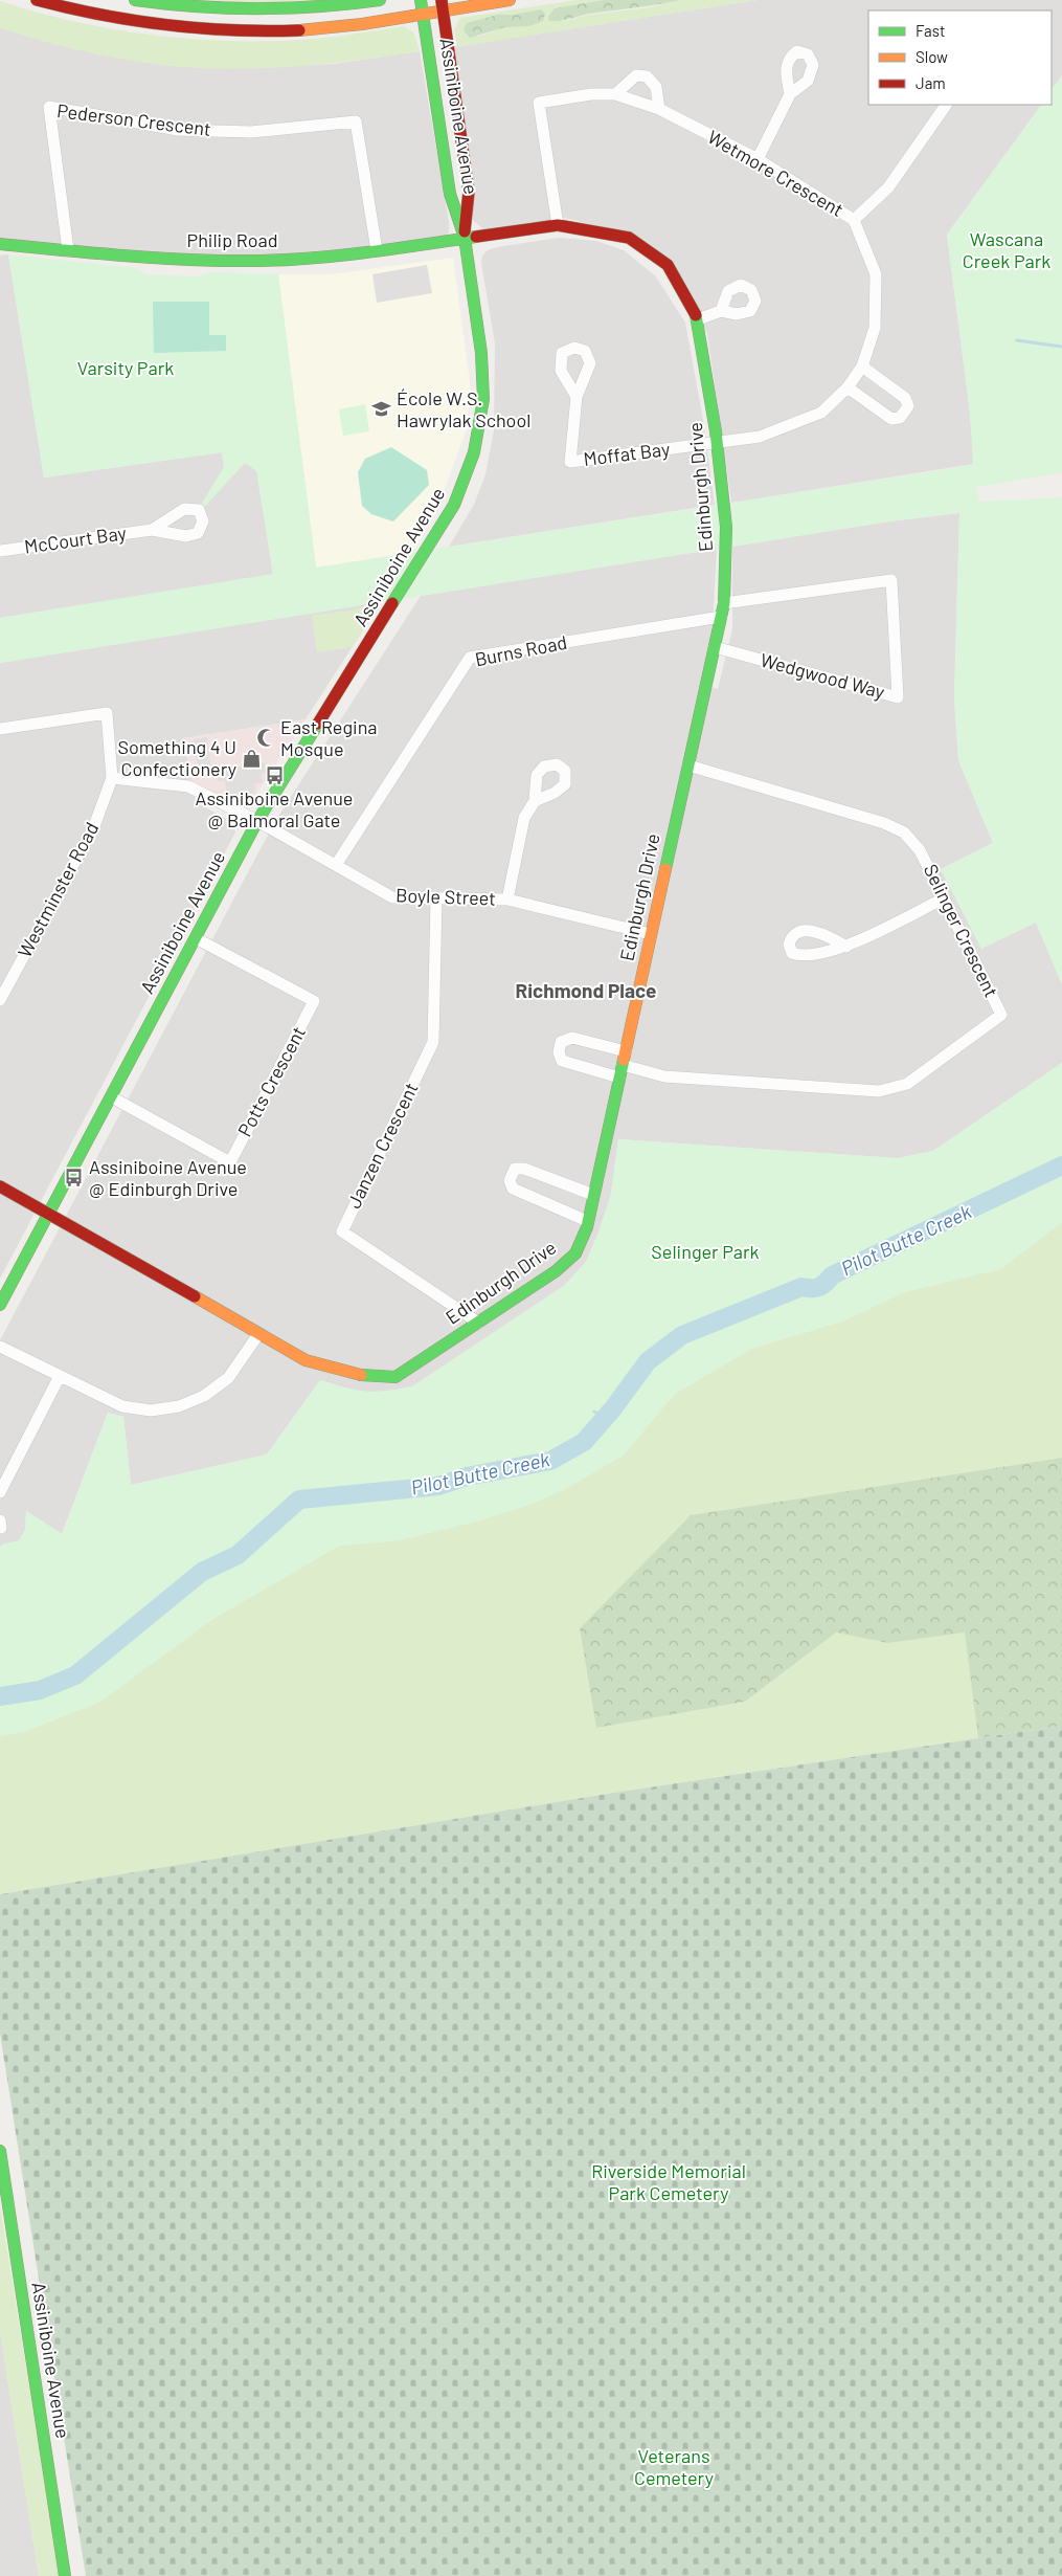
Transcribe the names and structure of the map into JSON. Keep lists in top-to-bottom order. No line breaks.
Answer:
{"streets":{"street":["Assiniboine Avenue","Pederson Crescent","Wetmore Crescent","Philip Road","Moffat Bay","Edinburgh Drive","McCourt Bay","Burns Road","Wedgwood Way","Westminster Road","Boyle Street","Selinger Crescent","Potts Crescent","Janzen Crescent"]},"crossings":[["Assiniboine Avenue","Philip Road"],["Assiniboine Avenue","Edinburgh Drive"],["Assiniboine Avenue","Boyle Street"],["Assiniboine Avenue","Potts Crescent"],["Pederson Crescent","Philip Road"],["Wetmore Crescent","Moffat Bay"],["Wetmore Crescent","Edinburgh Drive"],["Philip Road","Edinburgh Drive"],["Moffat Bay","Edinburgh Drive"],["Edinburgh Drive","Burns Road"],["Edinburgh Drive","Wedgwood Way"],["Edinburgh Drive","Boyle Street"],["Edinburgh Drive","Selinger Crescent"],["Edinburgh Drive","Janzen Crescent"],["Burns Road","Boyle Street"],["Westminster Road","Boyle Street"],["Boyle Street","Janzen Crescent"]],"districts":["Richmond Place"],"water":["Pilot Butte Creek"],"parks":["Wascana Creek Park","Varsity Park","Selinger Park","Riverside Memorial Park Cemetery","Veterans Cemetery"],"places":{"school or university":["École W.S. Hawrylak School"],"mosque":["East Regina Mosque"],"shop":["Something 4 U Confectionery"],"bus stop":["Assiniboine Avenue @ Balmoral Gate","Assiniboine Avenue @ Edinburgh Drive"]},"legend":["Fast","Slow","Jam"]}
